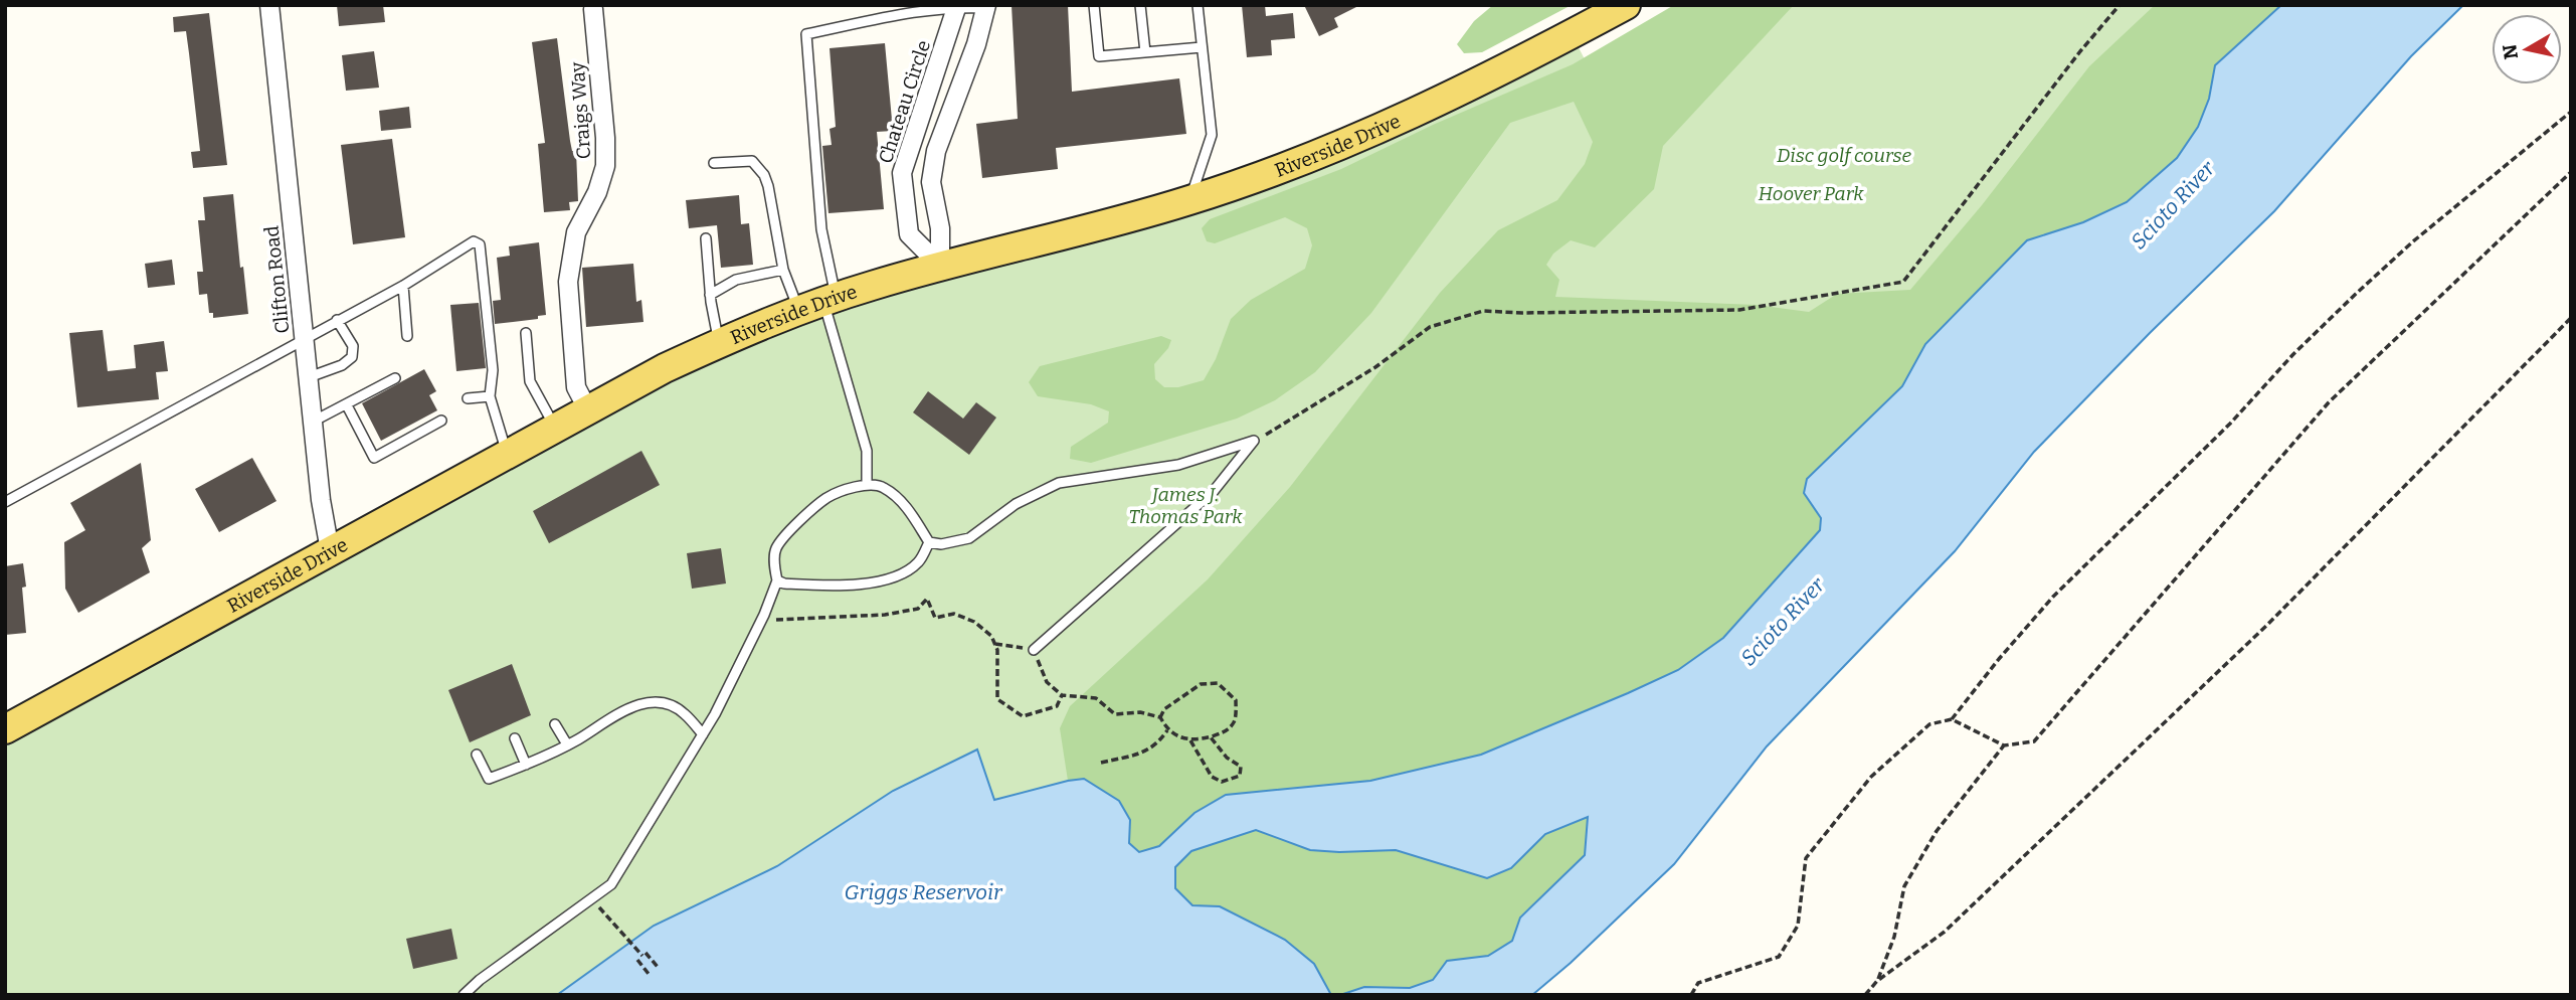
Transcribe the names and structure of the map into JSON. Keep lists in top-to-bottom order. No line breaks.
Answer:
{"streets":{"main road":["Riverside Drive"],"street":["Chateau Circle","Craigs Way","Clifton Road"]},"crossings":[["Chateau Circle","Riverside Drive"],["Craigs Way","Riverside Drive"],["Riverside Drive","Clifton Road"]],"water":["Scioto River","Griggs Reservoir"],"parks":["Disc golf course","Hoover Park","James J. Thomas Park"],"north":"left"}
